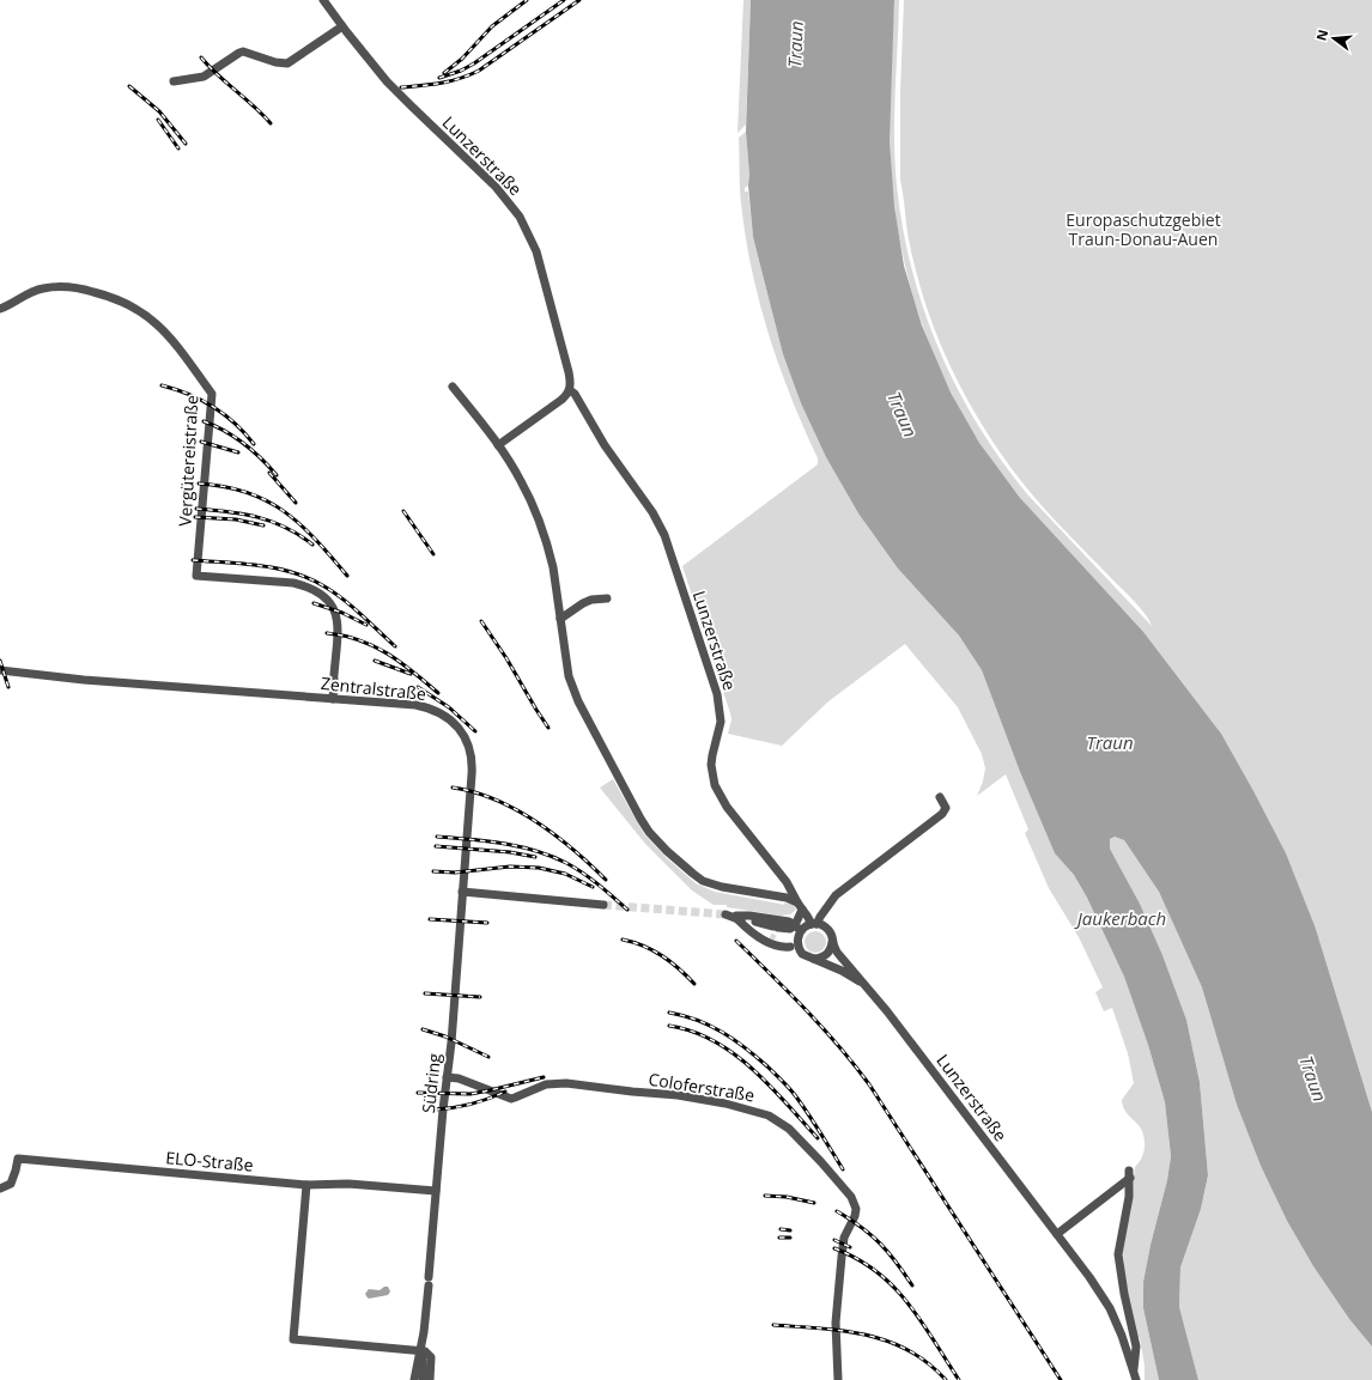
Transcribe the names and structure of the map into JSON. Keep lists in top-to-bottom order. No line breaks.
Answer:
{"streets":{"street":["Lunzerstraße","Vergütereistraße","Zentralstraße","Südring","Coloferstraße","ELO-Straße"]},"crossings":[["Vergütereistraße","Zentralstraße"],["Zentralstraße","Südring"],["Südring","Coloferstraße"],["Südring","ELO-Straße"]],"water":["Traun","Jaukerbach"],"parks":["Europaschutzgebiet Traun-Donau-Auen"],"north":"left"}
